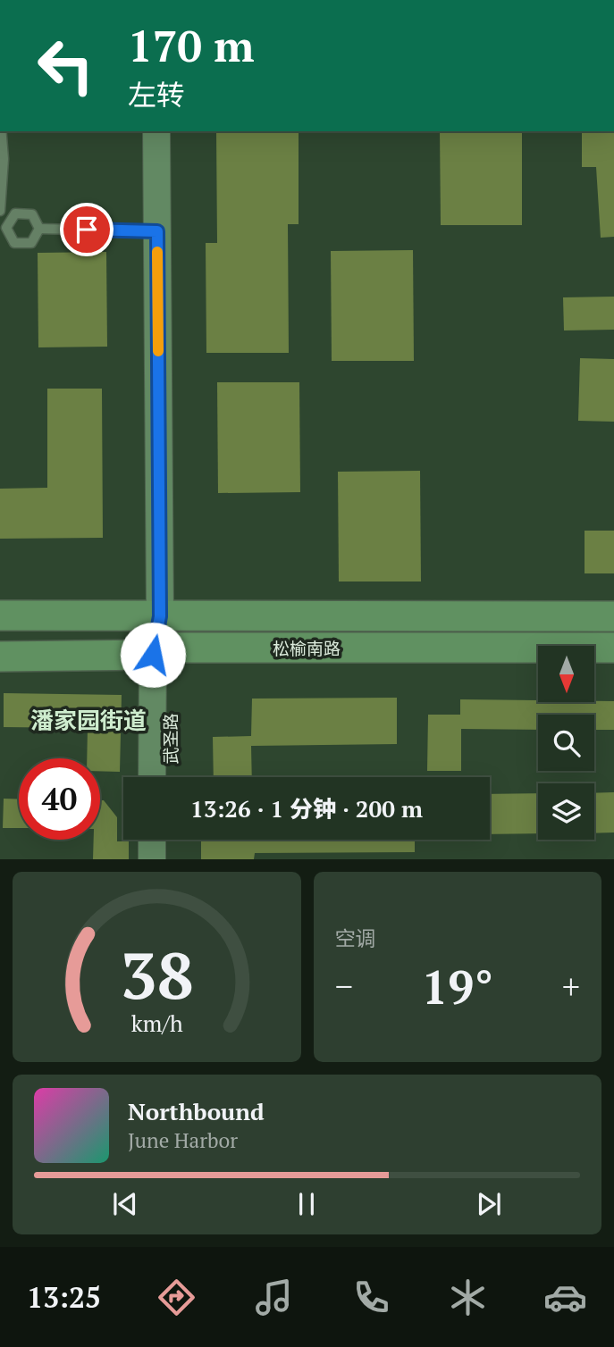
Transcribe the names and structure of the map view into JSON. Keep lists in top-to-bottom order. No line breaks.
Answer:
{"streets":{"main road":["松榆南路"],"street":["武圣路"]},"crossings":[["松榆南路","武圣路"]],"districts":["潘家园街道"],"north":"bottom","page":{"turn":["170 m","左转"],"limit":"40","trip":"13:26 · 1 分钟 · 200 m","tile":"空调","heat":["−","19°","+"],"song":["Northbound","June Harbor"],"tabs":"13:25","gauge":["38","km/h"]}}
